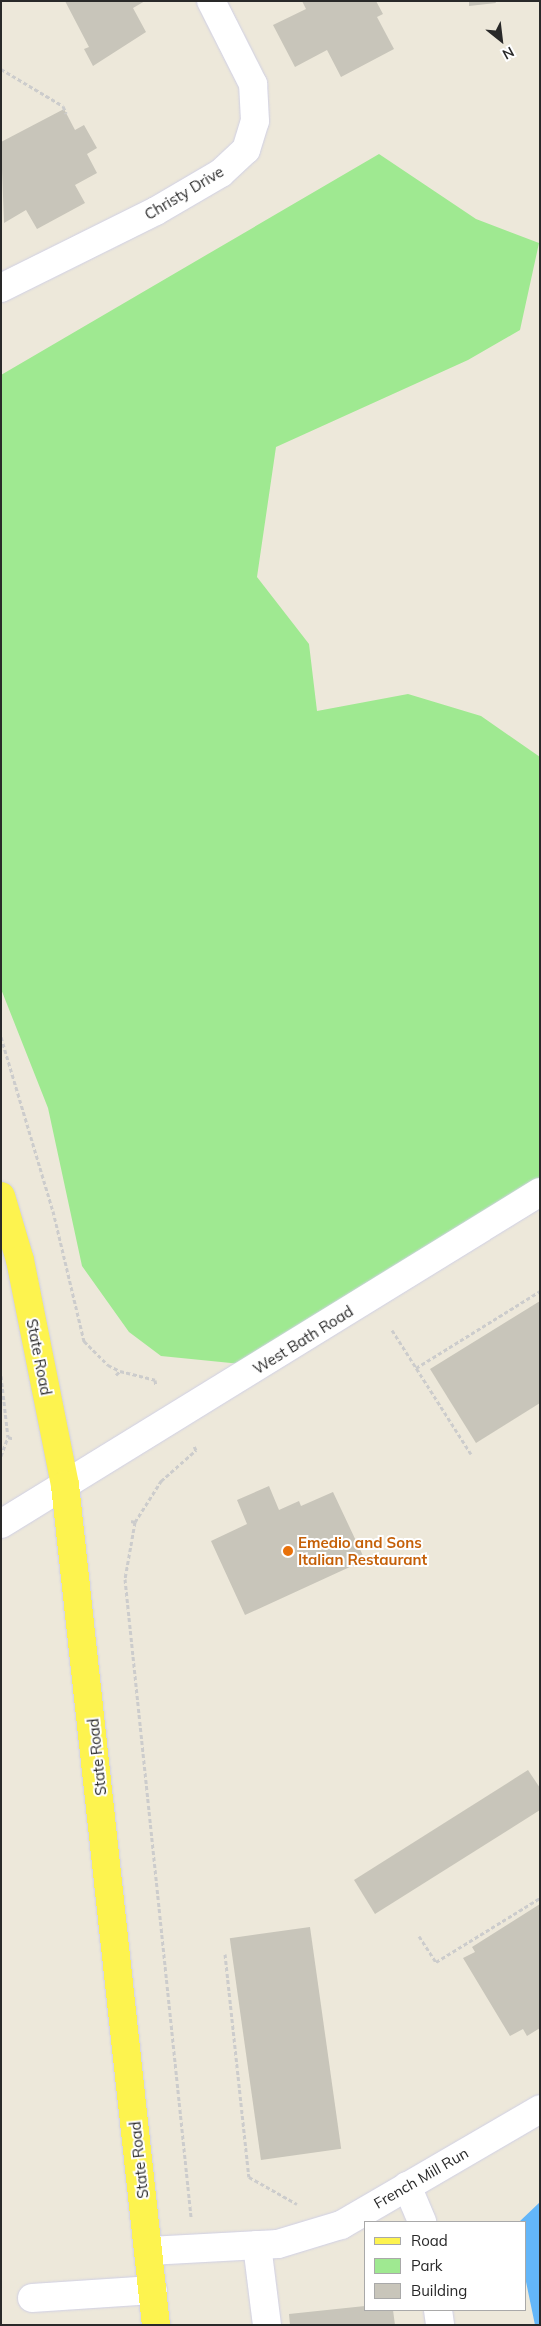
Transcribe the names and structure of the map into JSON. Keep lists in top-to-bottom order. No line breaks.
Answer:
{"streets":{"main road":["State Road"],"street":["Christy Drive","West Bath Road","French Mill Run"]},"crossings":[["West Bath Road","State Road"],["State Road","French Mill Run"]],"places":["Emedio and Sons Italian Restaurant"],"legend":["Road","Park","Building"],"north":"bottom right"}
